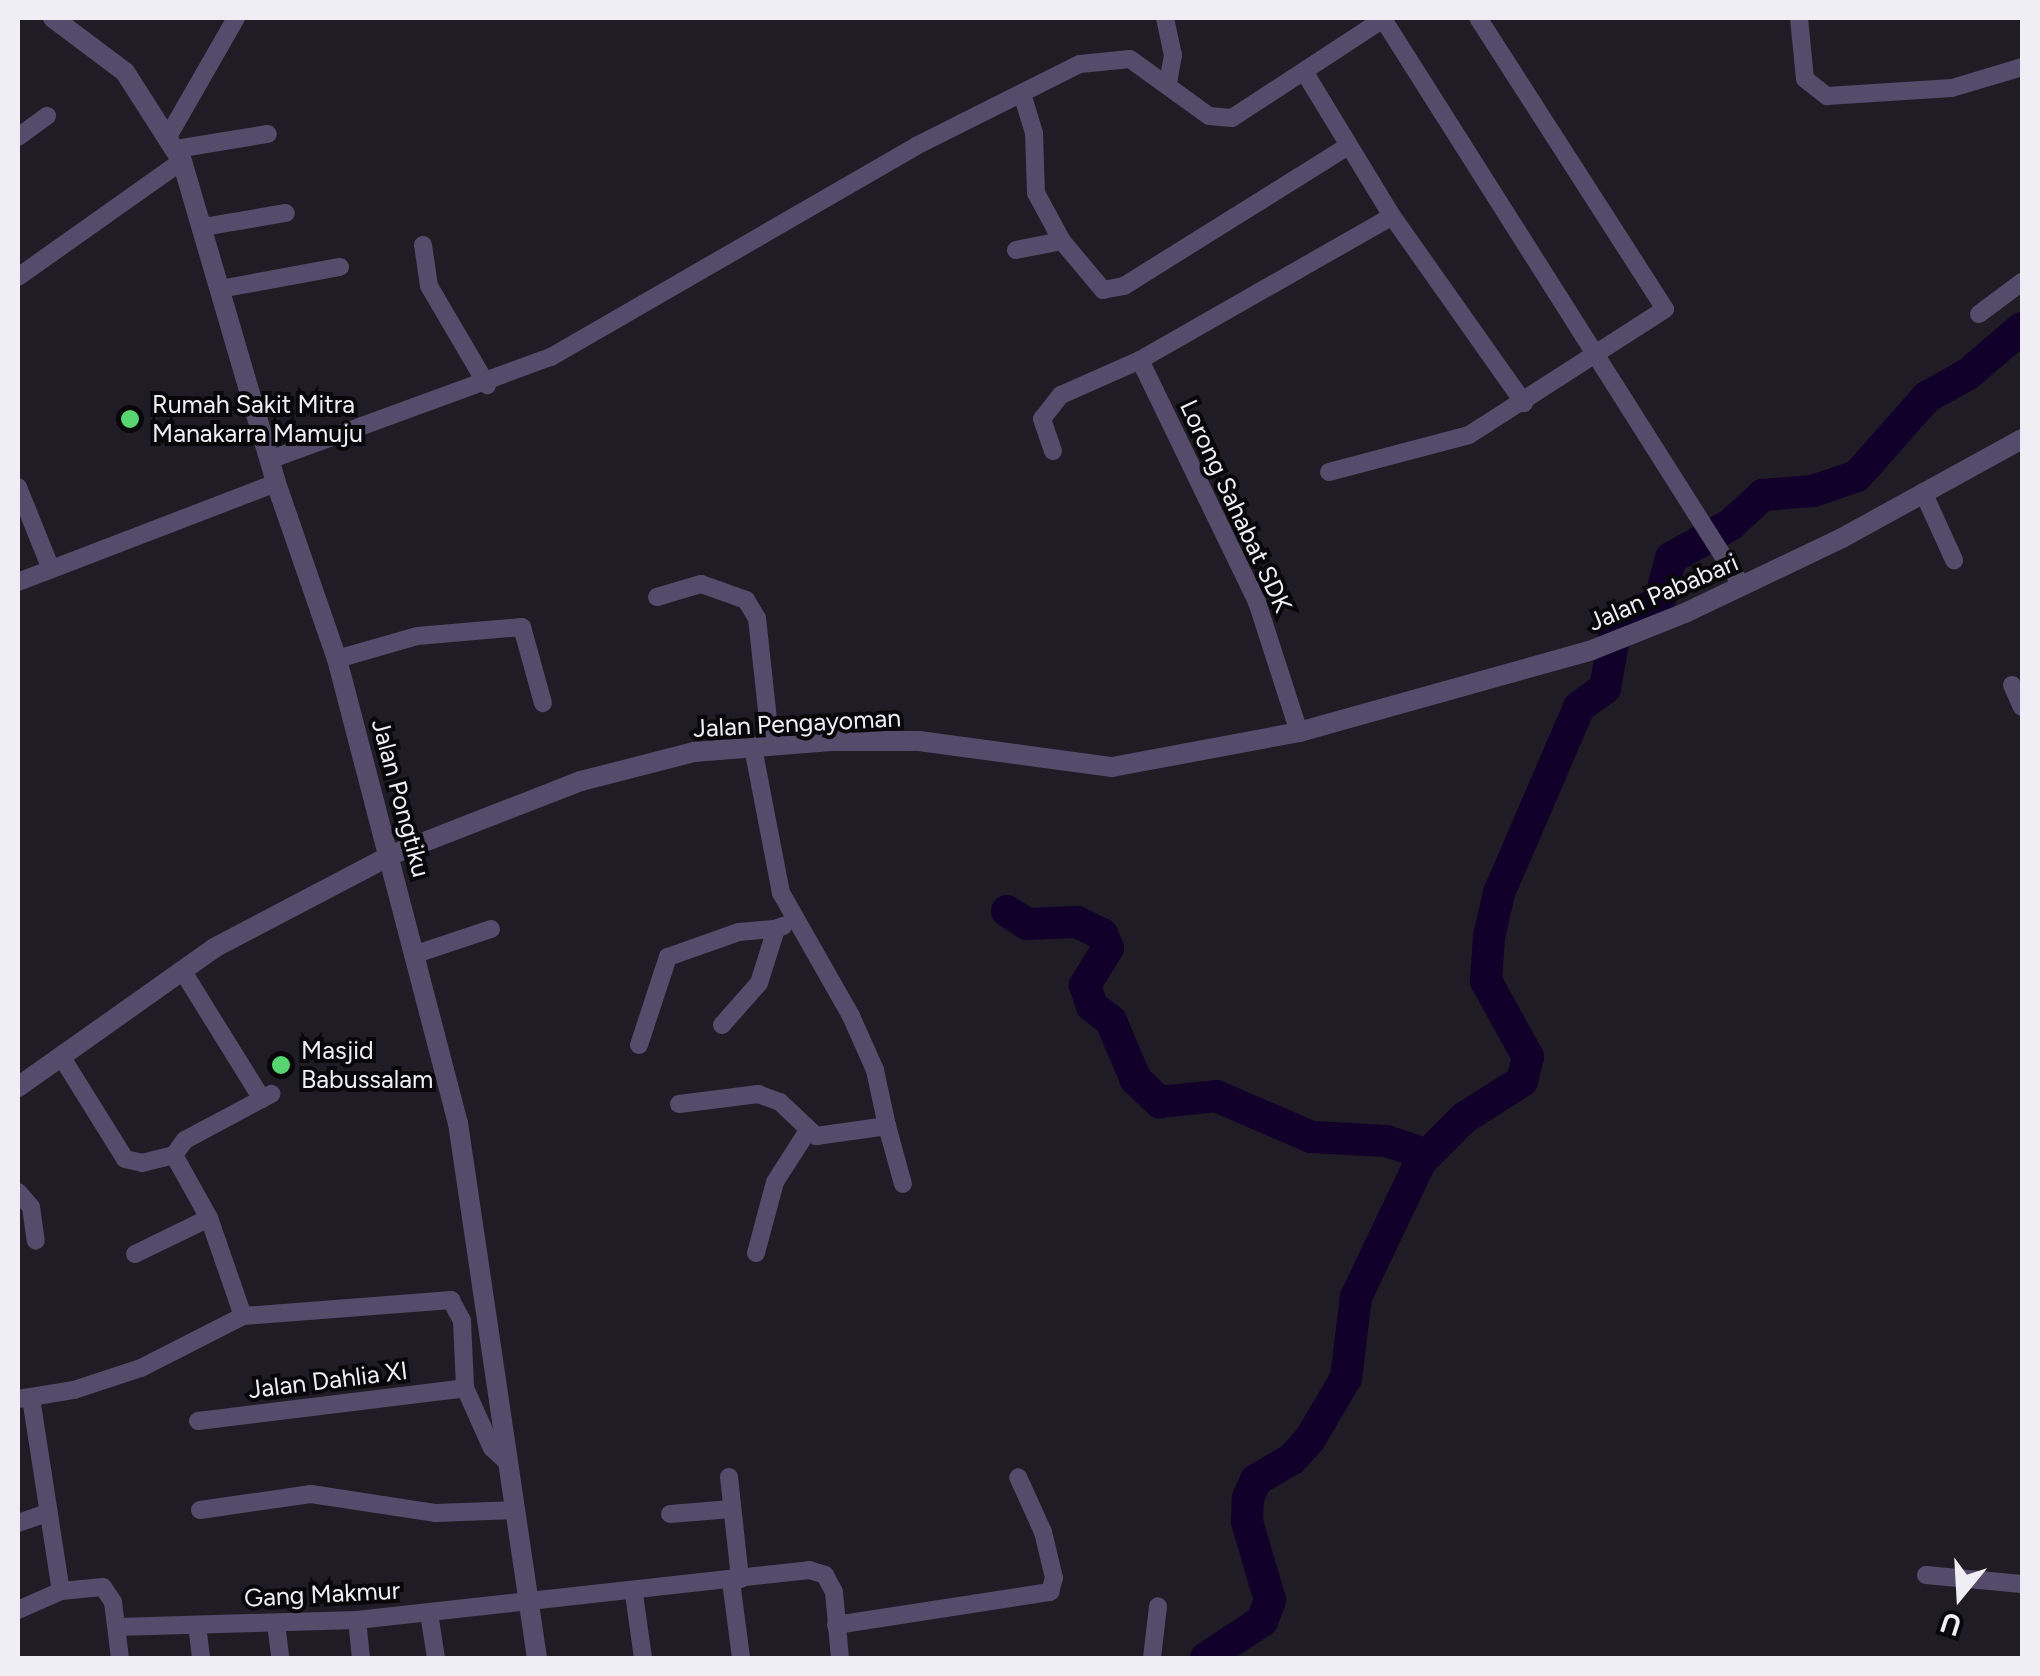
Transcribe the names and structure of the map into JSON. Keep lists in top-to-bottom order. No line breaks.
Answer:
{"streets":{"street":["Lorong Sahabat SDK","Jalan Pababari","Jalan Pengayoman","Jalan Pongtiku","Jalan Dahlia XI","Gang Makmur"]},"crossings":[["Lorong Sahabat SDK","Jalan Pababari"],["Lorong Sahabat SDK","Jalan Pengayoman"],["Jalan Pababari","Jalan Pengayoman"],["Jalan Pengayoman","Jalan Pongtiku"],["Jalan Pongtiku","Gang Makmur"]],"places":["Rumah Sakit Mitra Manakarra Mamuju","Masjid Babussalam"],"north":"bottom"}
